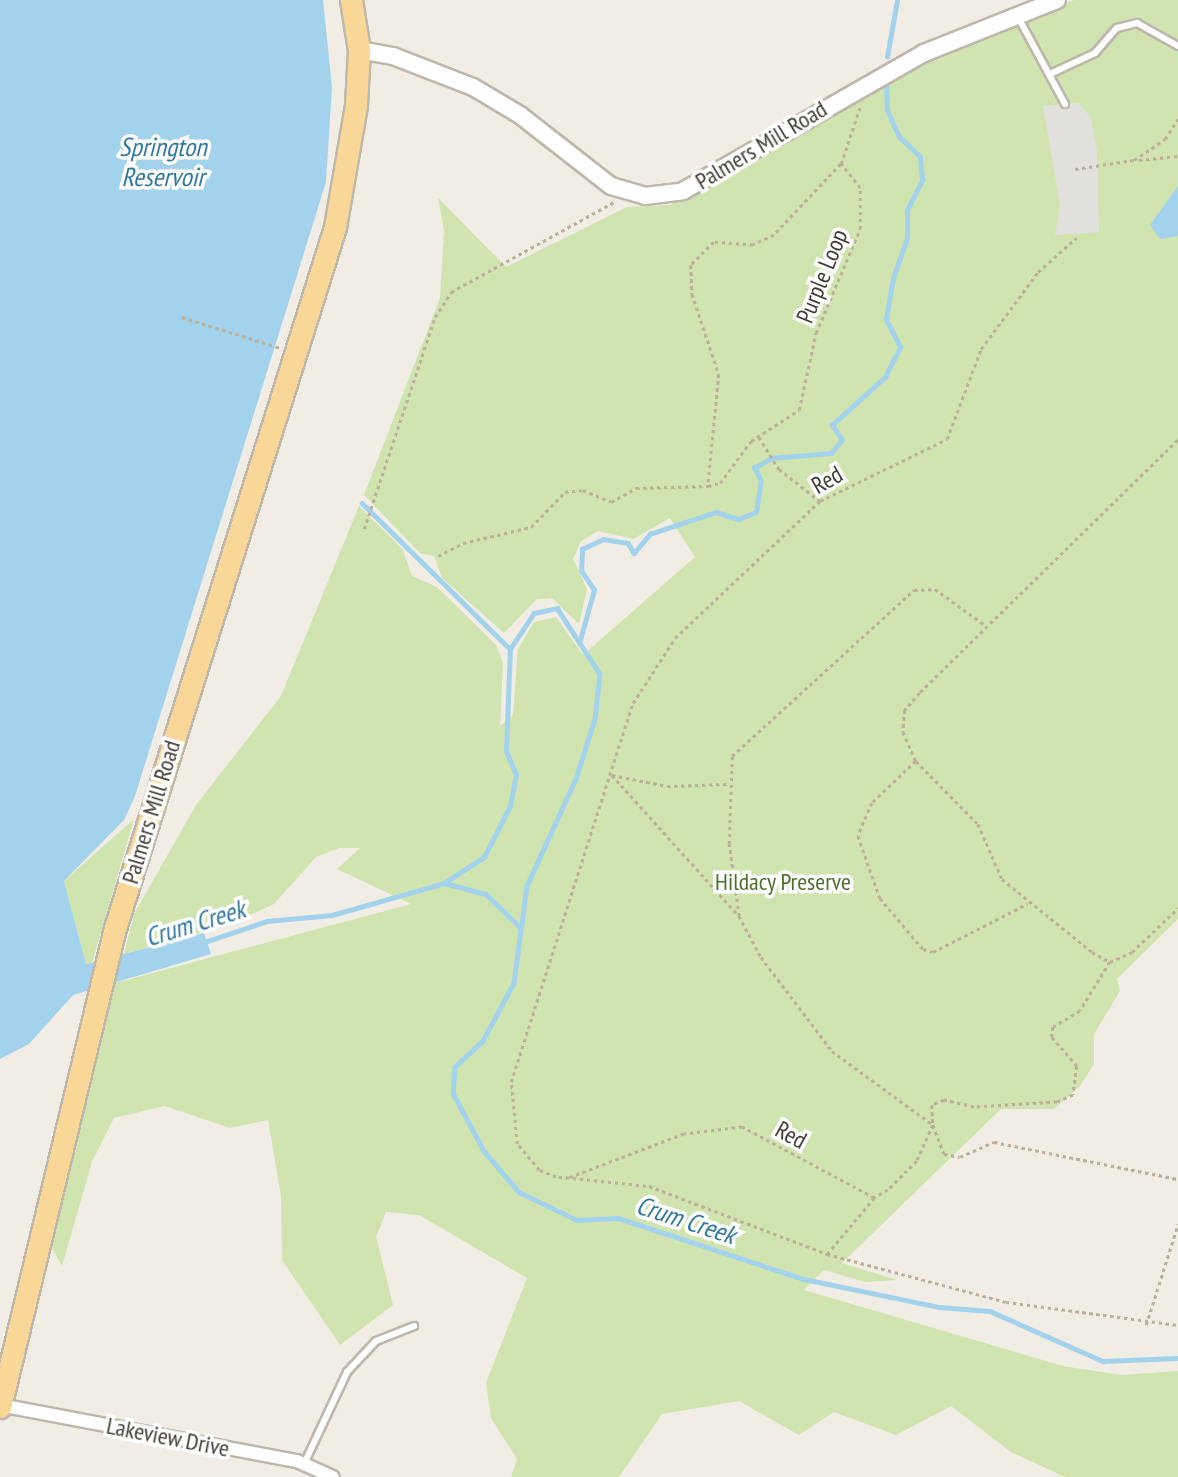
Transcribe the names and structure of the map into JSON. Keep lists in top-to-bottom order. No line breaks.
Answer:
{"streets":{"main road":["Palmers Mill Road"],"street":["Lakeview Drive"],"path":["Purple Loop","Red"]},"crossings":[["Palmers Mill Road","Lakeview Drive"]],"water":["Springton Reservoir","Crum Creek"],"parks":["Hildacy Preserve"]}
